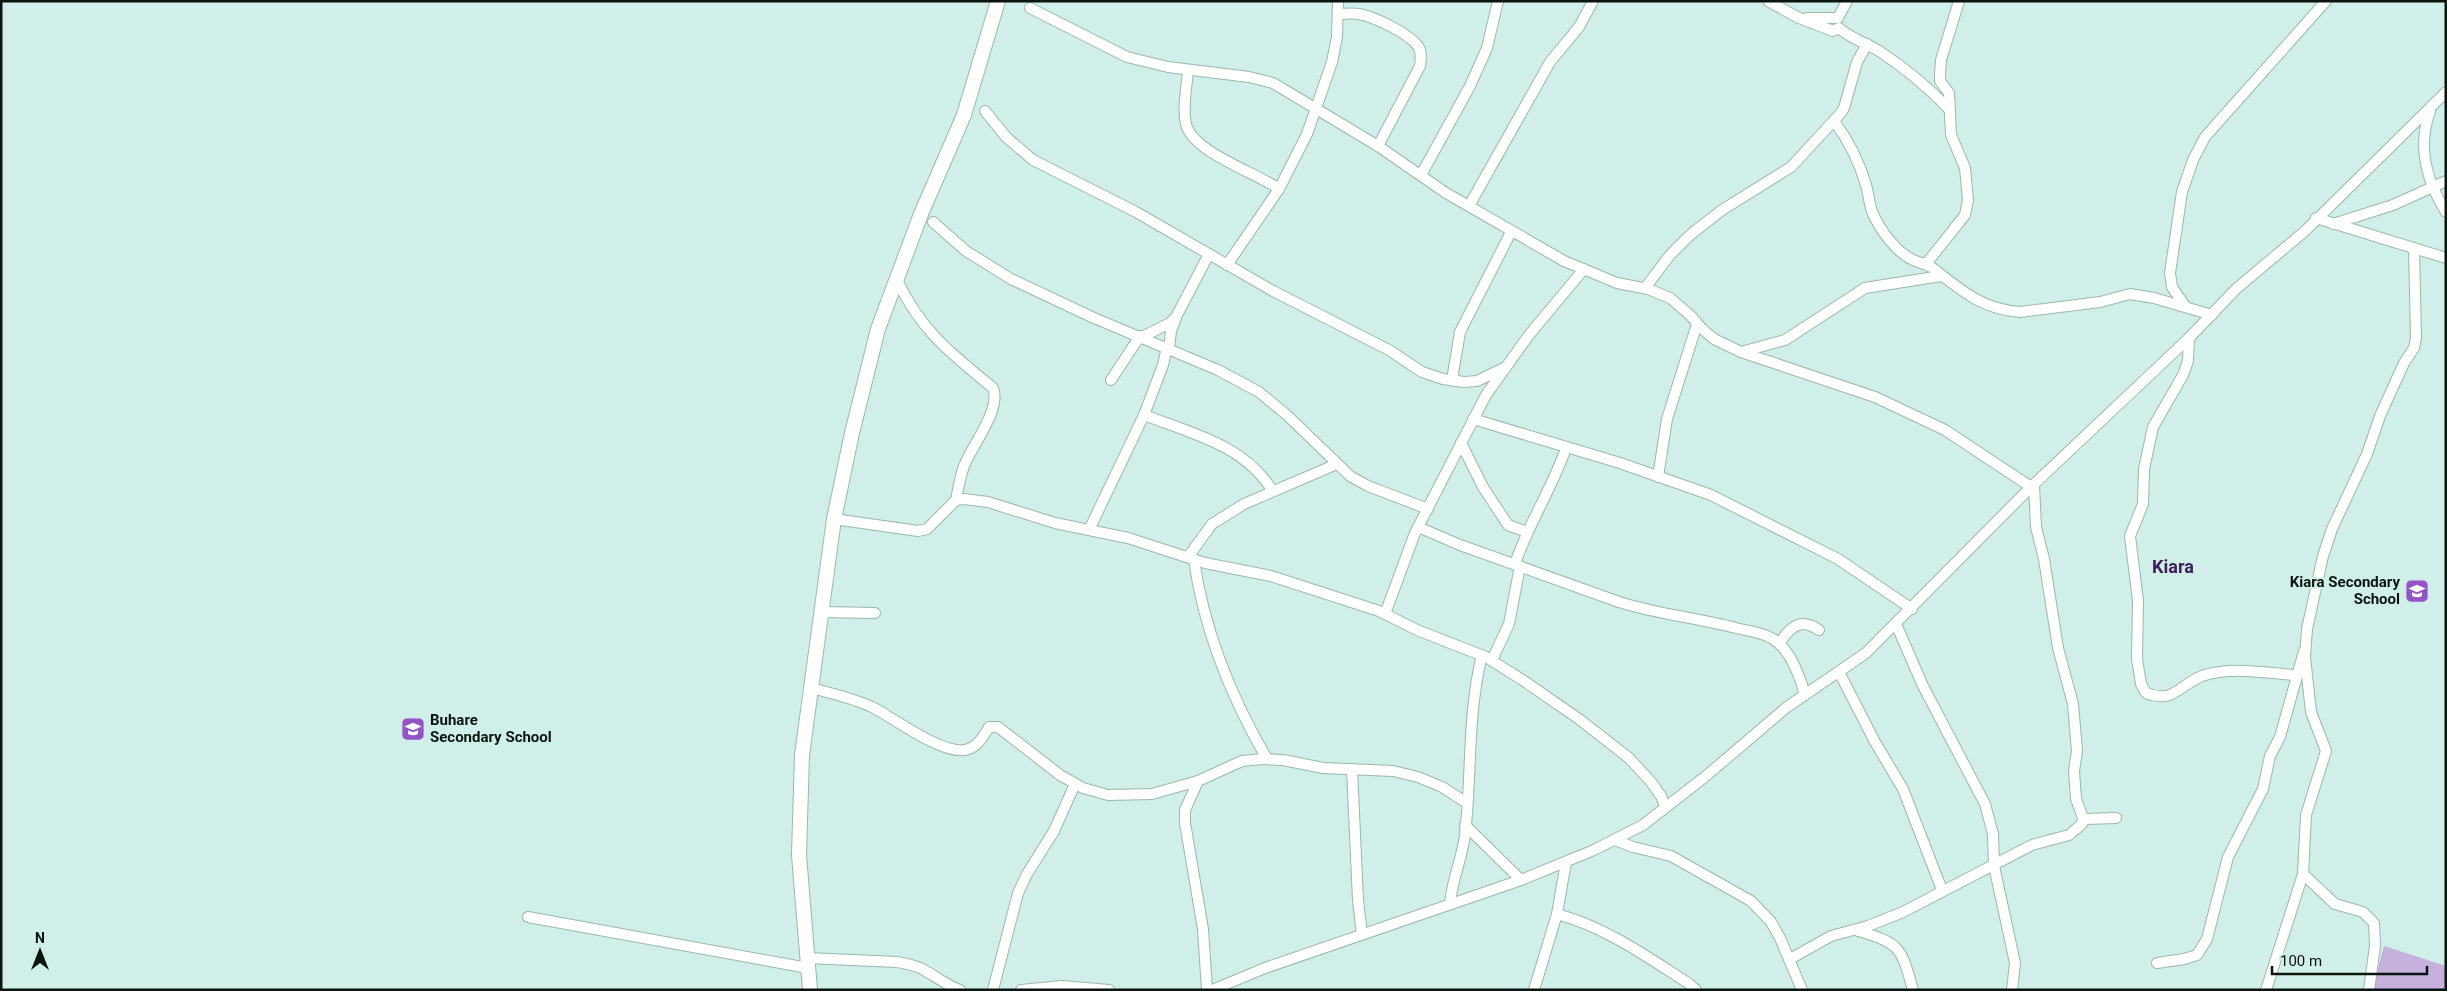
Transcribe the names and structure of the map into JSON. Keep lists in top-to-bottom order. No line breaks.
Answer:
{"districts":["Kiara"],"places":{"school or university":["Kiara Secondary School","Buhare Secondary School"]},"scale_bar":"100 m","north":"top"}
